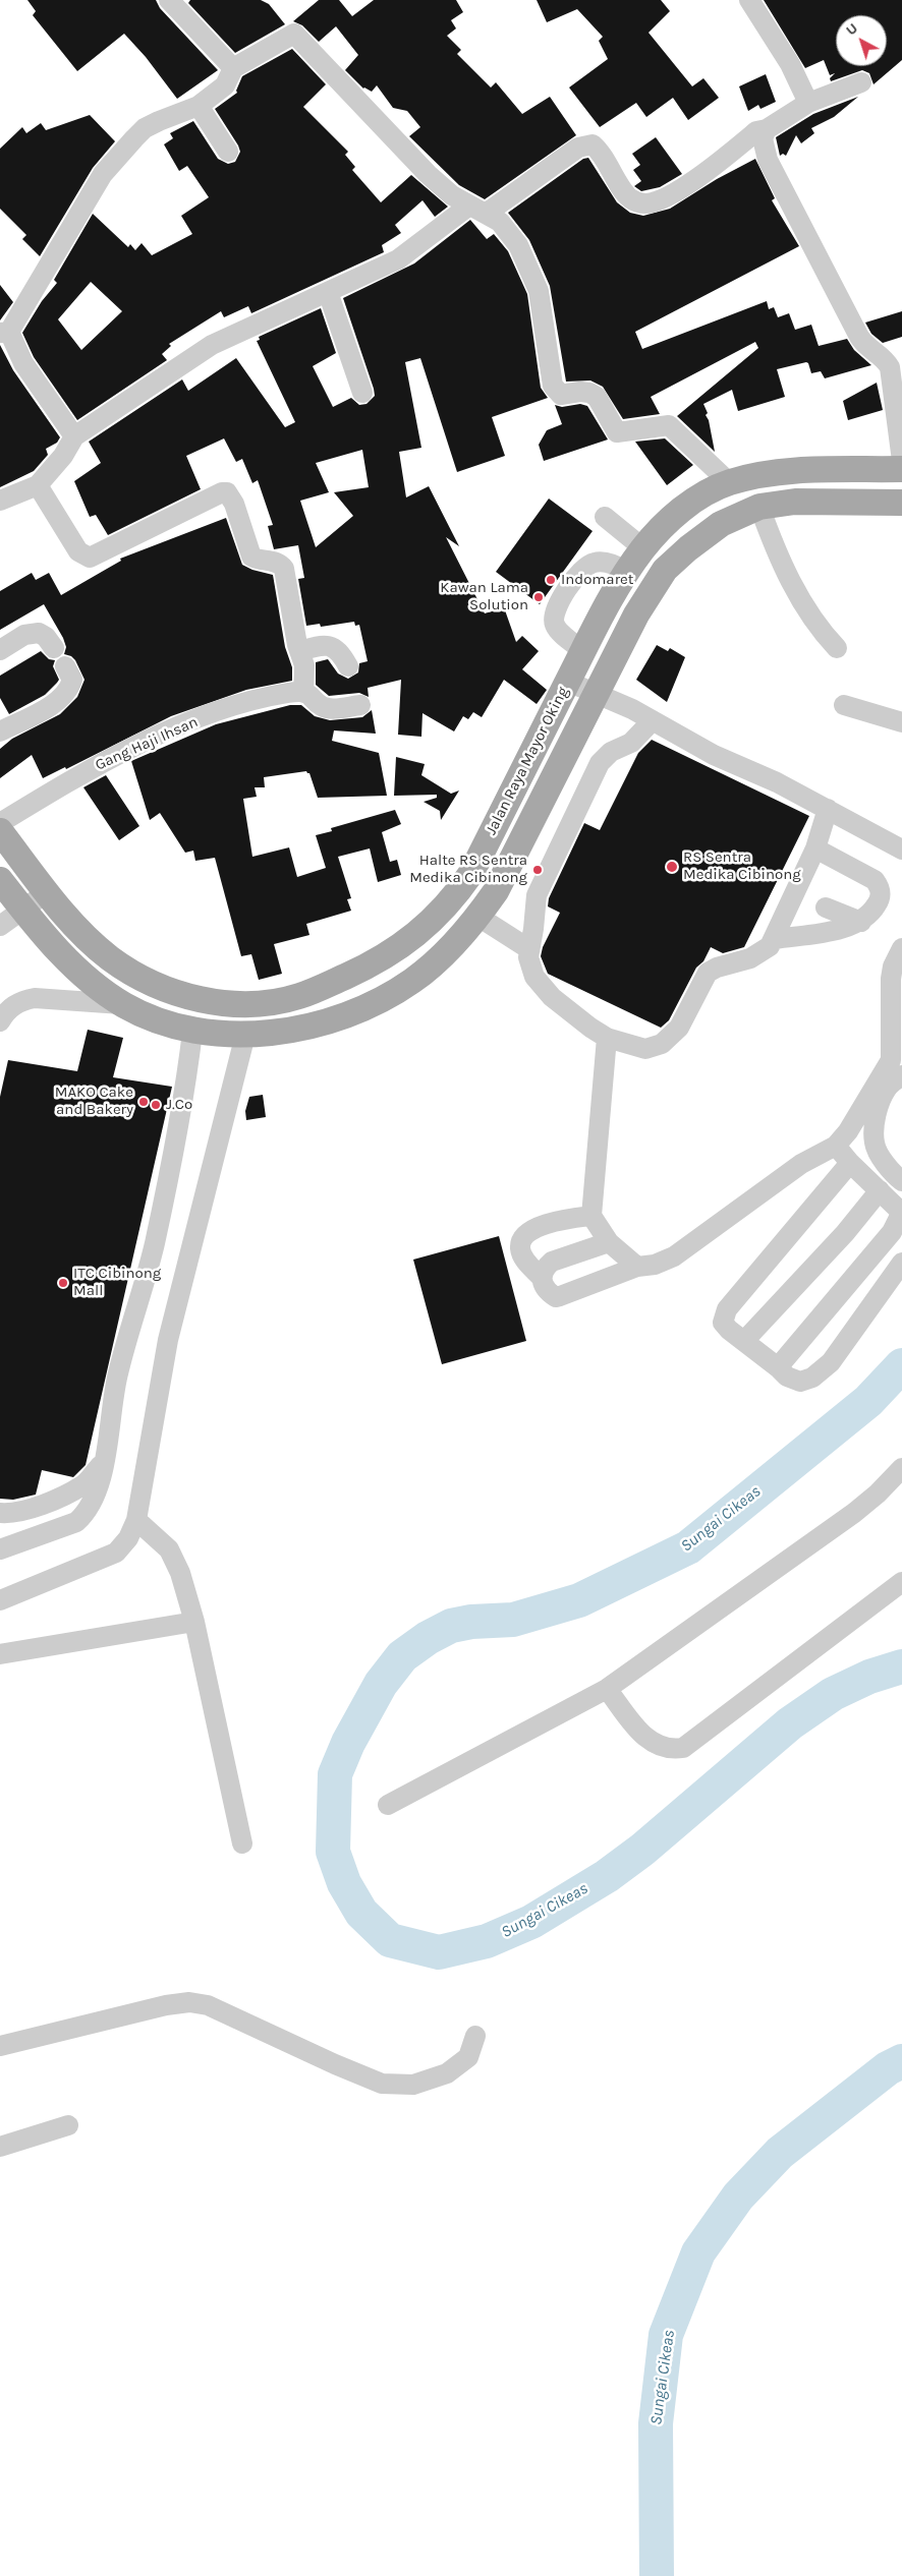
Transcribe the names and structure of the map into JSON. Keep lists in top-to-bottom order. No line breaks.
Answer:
{"streets":{"main road":["Jalan Raya Mayor Oking"],"street":["Gang Haji Ihsan"]},"water":["Sungai Cikeas"],"places":["Indomaret","Kawan Lama Solution","RS Sentra Medika Cibinong","Halte RS Sentra Medika Cibinong","MAKO Cake and Bakery","J.Co","ITC Cibinong Mall"],"north":"top left"}
